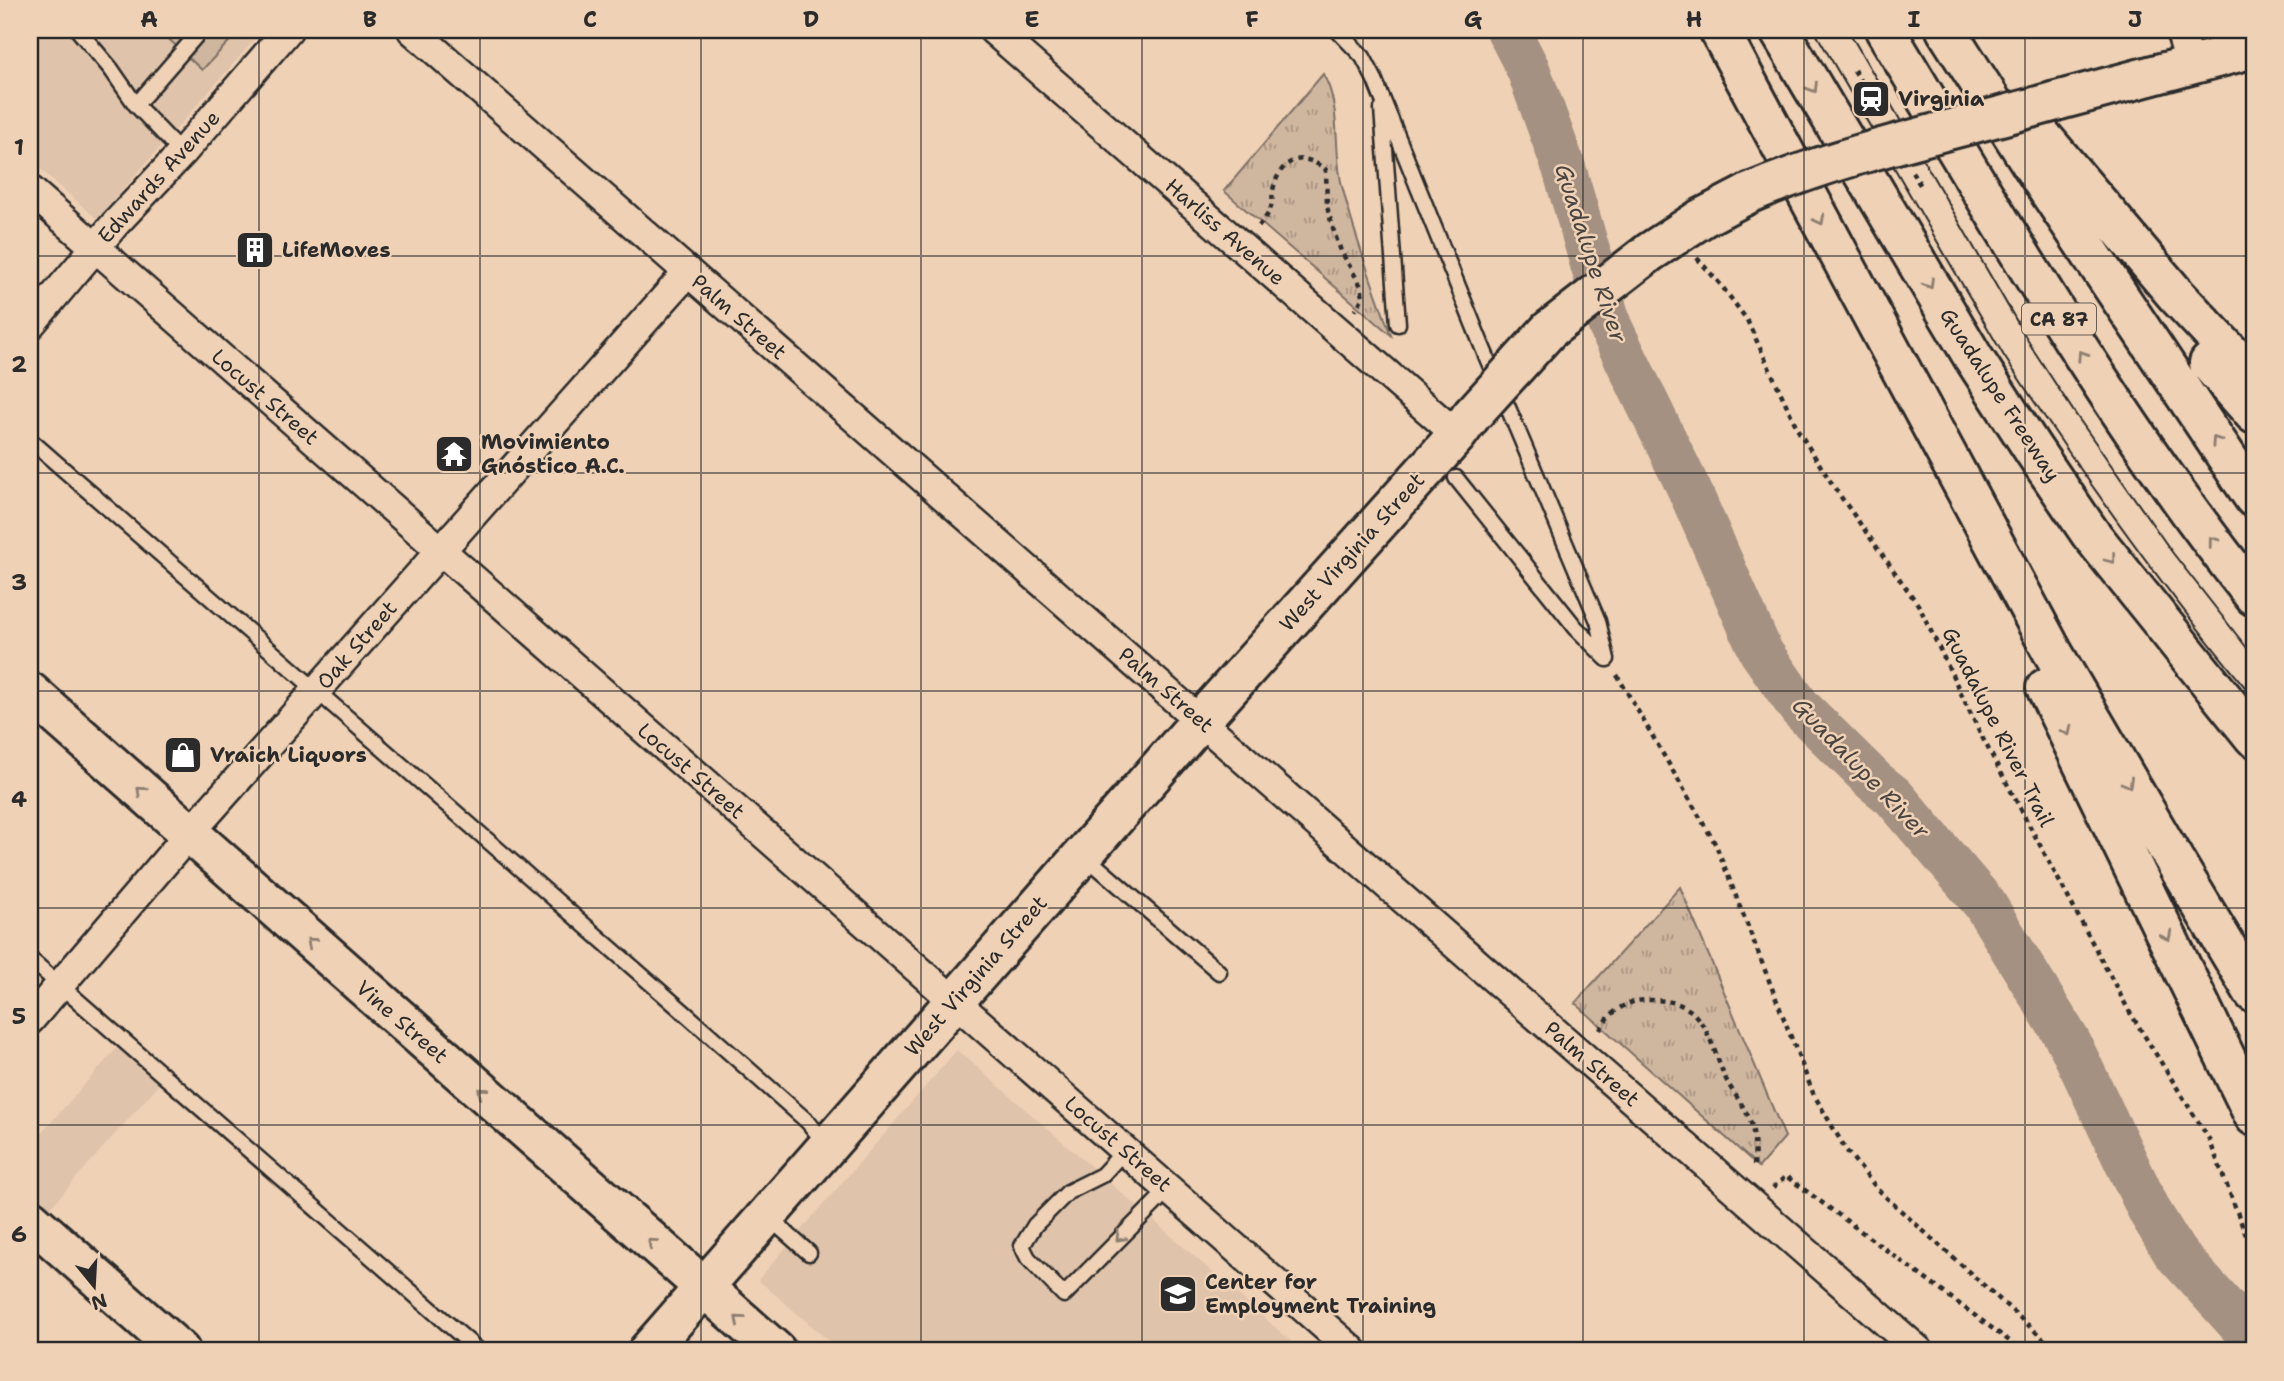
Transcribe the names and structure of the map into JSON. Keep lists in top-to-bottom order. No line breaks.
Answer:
{"streets":{"main road":["CA 87","Guadalupe Freeway","West Virginia Street","Vine Street"],"street":["Edwards Avenue","Harliss Avenue","Palm Street","Locust Street","Oak Street"],"path":["Guadalupe River Trail"]},"crossings":[["Edwards Avenue","Locust Street"],["Harliss Avenue","West Virginia Street"],["Palm Street","West Virginia Street"],["Palm Street","Oak Street"],["Locust Street","West Virginia Street"],["Locust Street","Oak Street"],["West Virginia Street","Guadalupe River Trail"],["West Virginia Street","Vine Street"],["Oak Street","Vine Street"]],"one_way":["Vine Street"],"water":["Guadalupe River"],"places":{"station":["Virginia"],"building":["LifeMoves"],"temple":["Movimiento Gnóstico A.C."],"shop":["Vraich Liquors"],"school or university":["Center for Employment Training"]},"north":"bottom","grid":{"columns":["A","B","C","D","E","F","G","H","I","J"],"rows":["1","2","3","4","5","6"]}}
